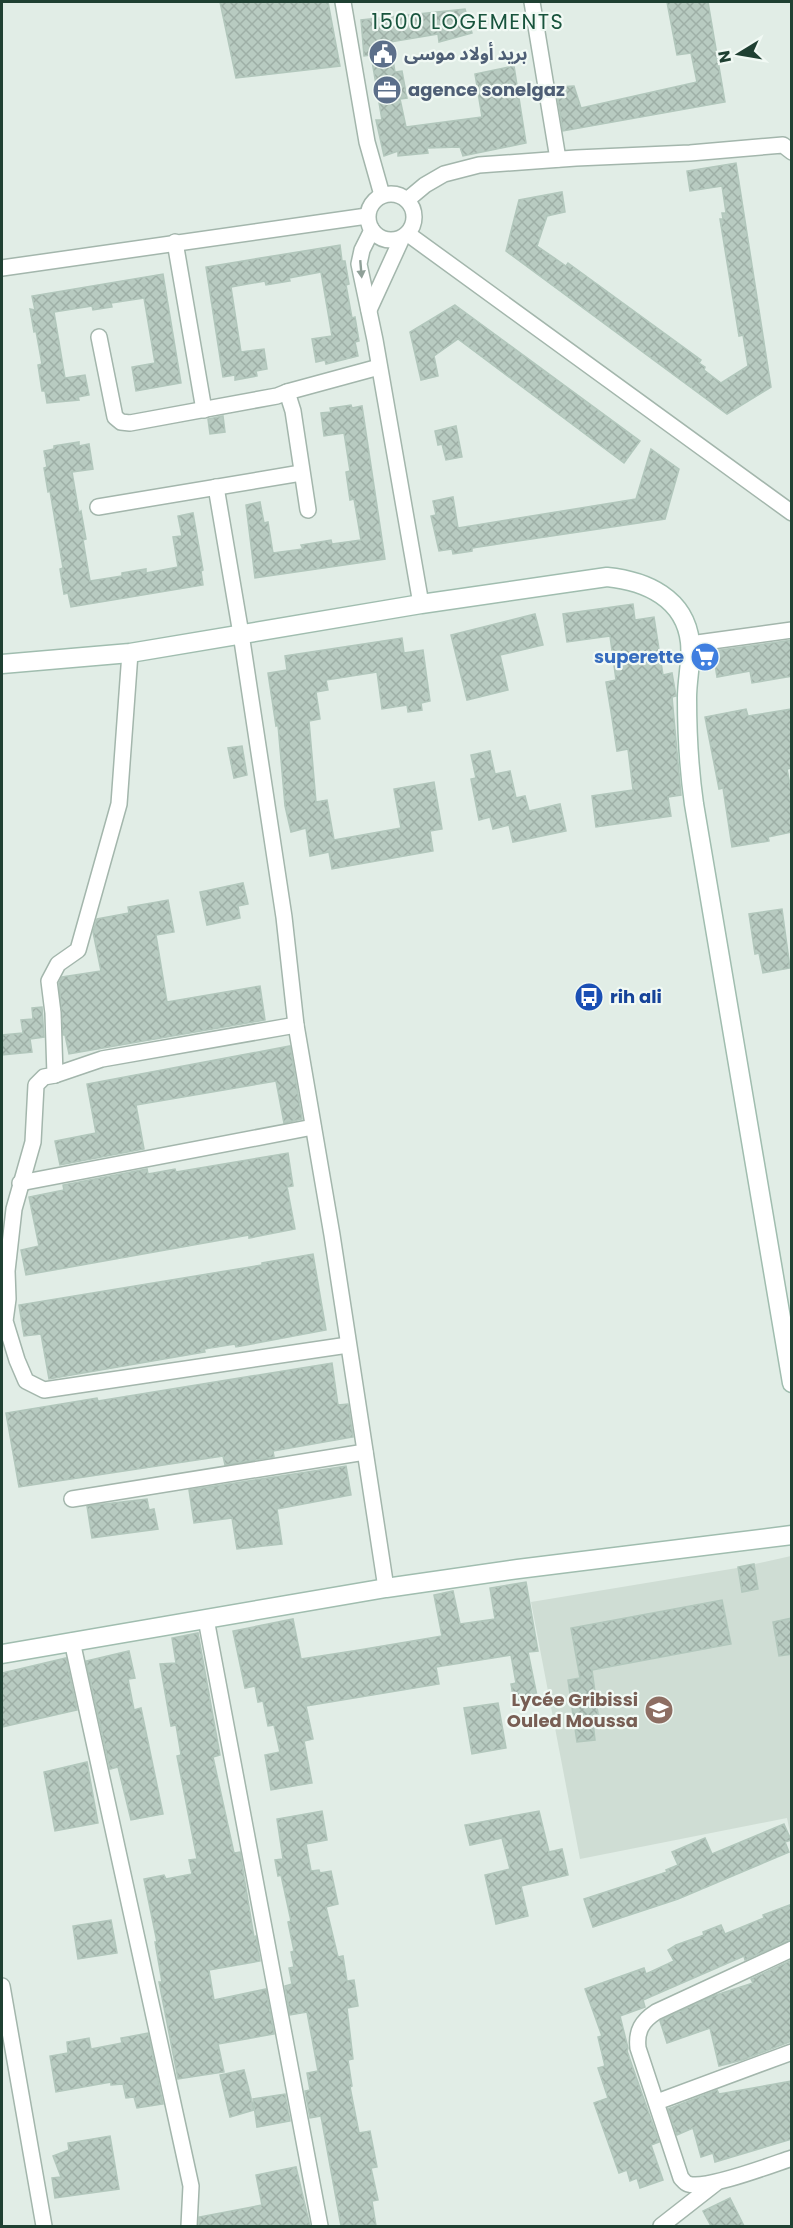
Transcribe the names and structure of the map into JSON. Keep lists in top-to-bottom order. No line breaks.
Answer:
{"districts":["1500 LOGEMENTS"],"places":{"public building":["بريد أولاد موسى"],"office":["agence sonelgaz"],"supermarket":["superette"],"bus stop":["rih ali"],"school or university":["Lycée Gribissi Ouled Moussa"]},"north":"left"}
